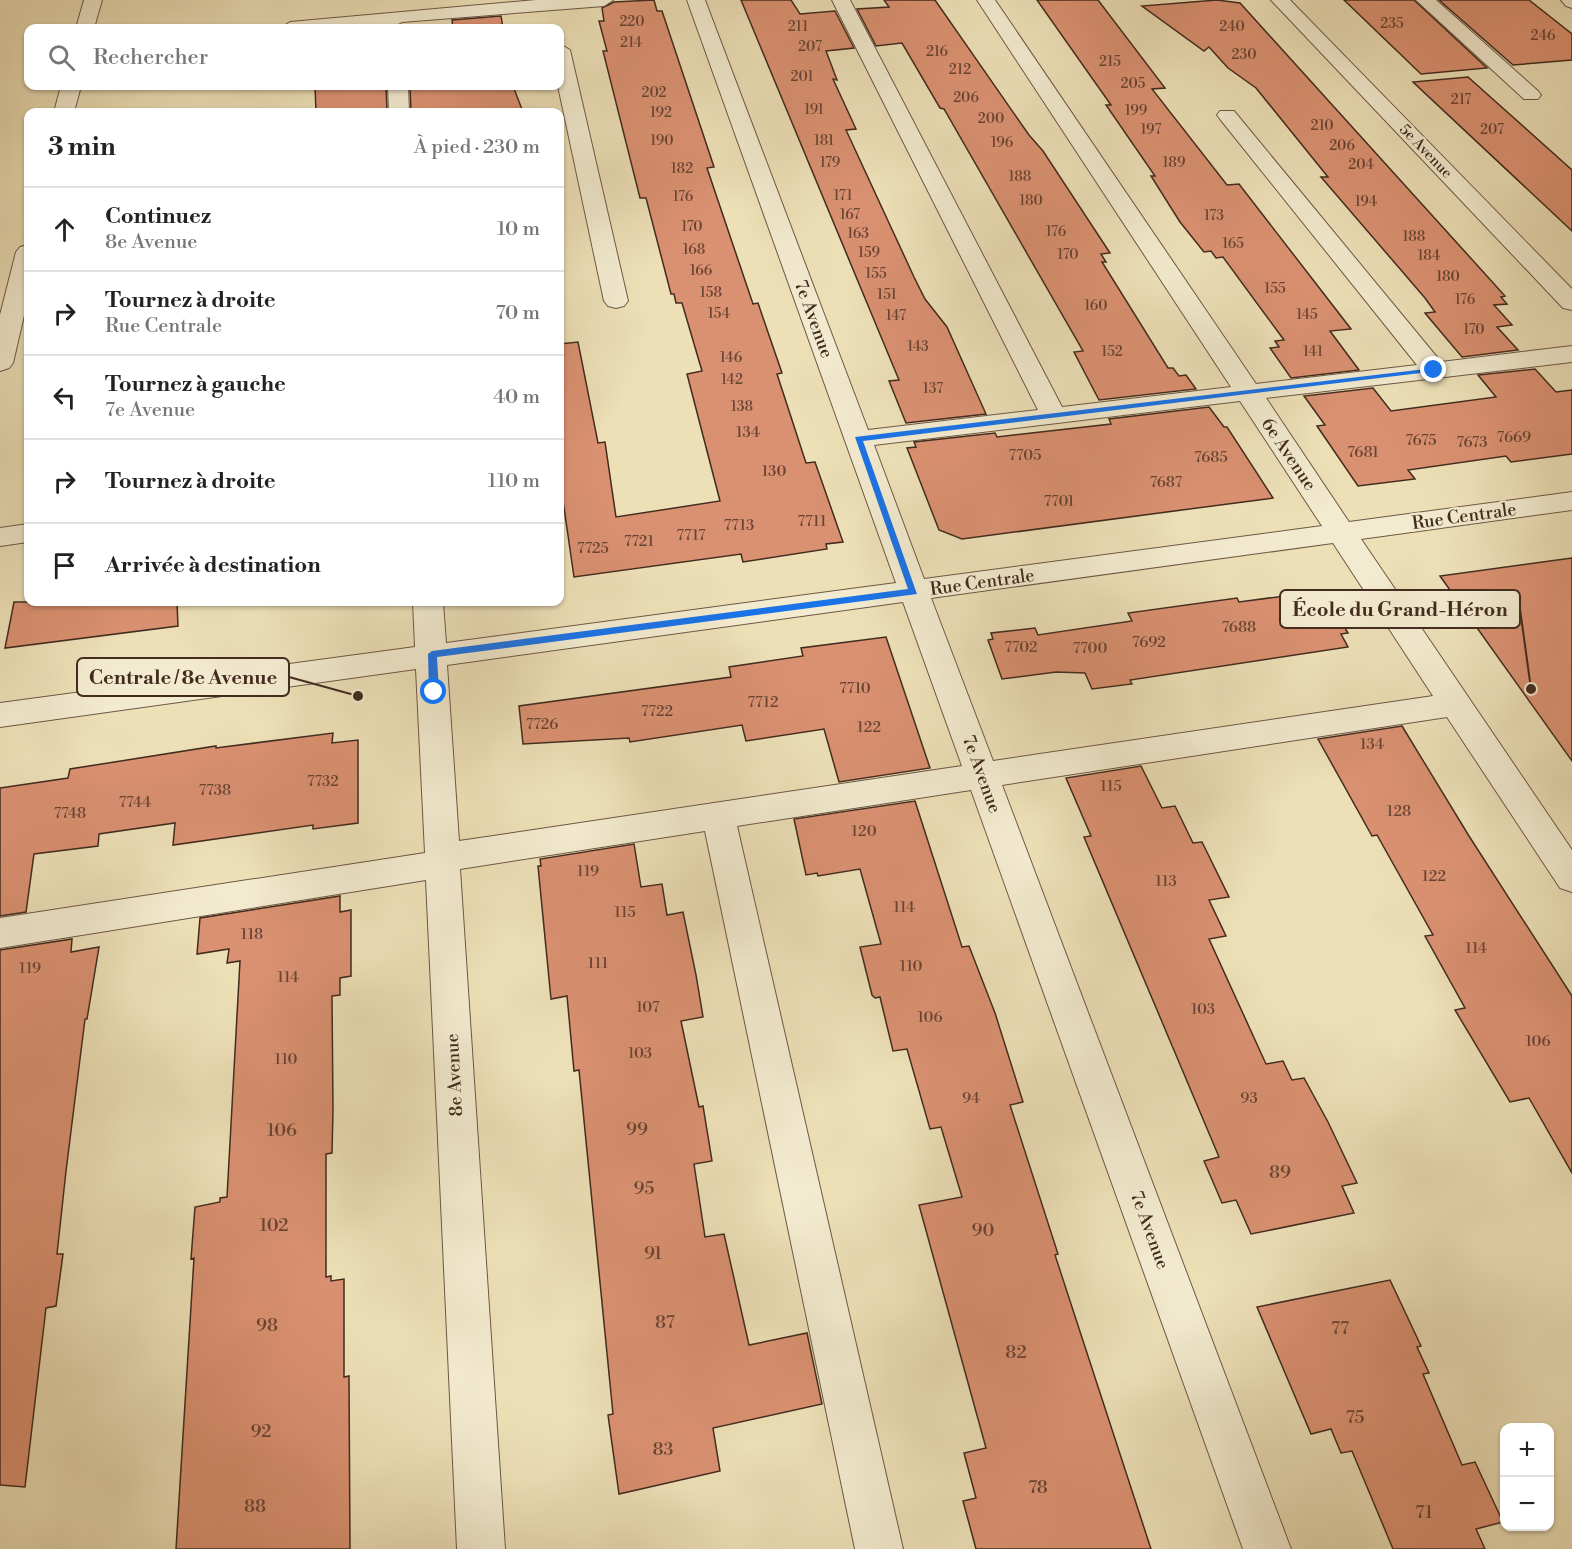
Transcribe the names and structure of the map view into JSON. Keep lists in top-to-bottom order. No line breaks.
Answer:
{"streets":{"street":["5e Avenue","7e Avenue","6e Avenue","Rue Centrale","8e Avenue"]},"crossings":[["7e Avenue","Rue Centrale"],["6e Avenue","Rue Centrale"],["Rue Centrale","8e Avenue"]],"places":["École du Grand-Héron","Centrale / 8e Avenue"],"house_numbers":["220","235","211","240","246","214","207","216","230","215","212","201","205","202","206","217","191","199","192","200","210","197","207","190","181","196","206","179","189","204","182","188","171","176","180","194","167","173","170","176","163","188","165","168","159","170","184","166","155","180","155","158","151","176","160","154","145","147","170","143","152","141","146","142","137","138","134","7669","7675","7673","7681","7705","7685","130","7687","7701","7711","7713","7717","7721","7725","7688","7692","7702","7700","7710","7712","7722","7726","122","134","7732","115","7738","7744","128","7748","120","119","122","113","114","115","118","114","111","110","119","114","107","103","106","106","103","110","94","93","99","106","89","95","102","90","91","87","98","77","82","75","92","83","78","88","71"],"page":{"search":"Rechercher","heading":["3 min","À pied · 230 m"],"list":[["Continuez","8e Avenue","10 m"],["Tournez à droite","Rue Centrale","70 m"],["Tournez à gauche","7e Avenue","40 m"],["Tournez à droite","110 m"],"Arrivée à destination"],"map_buttons":["+","−"]}}
